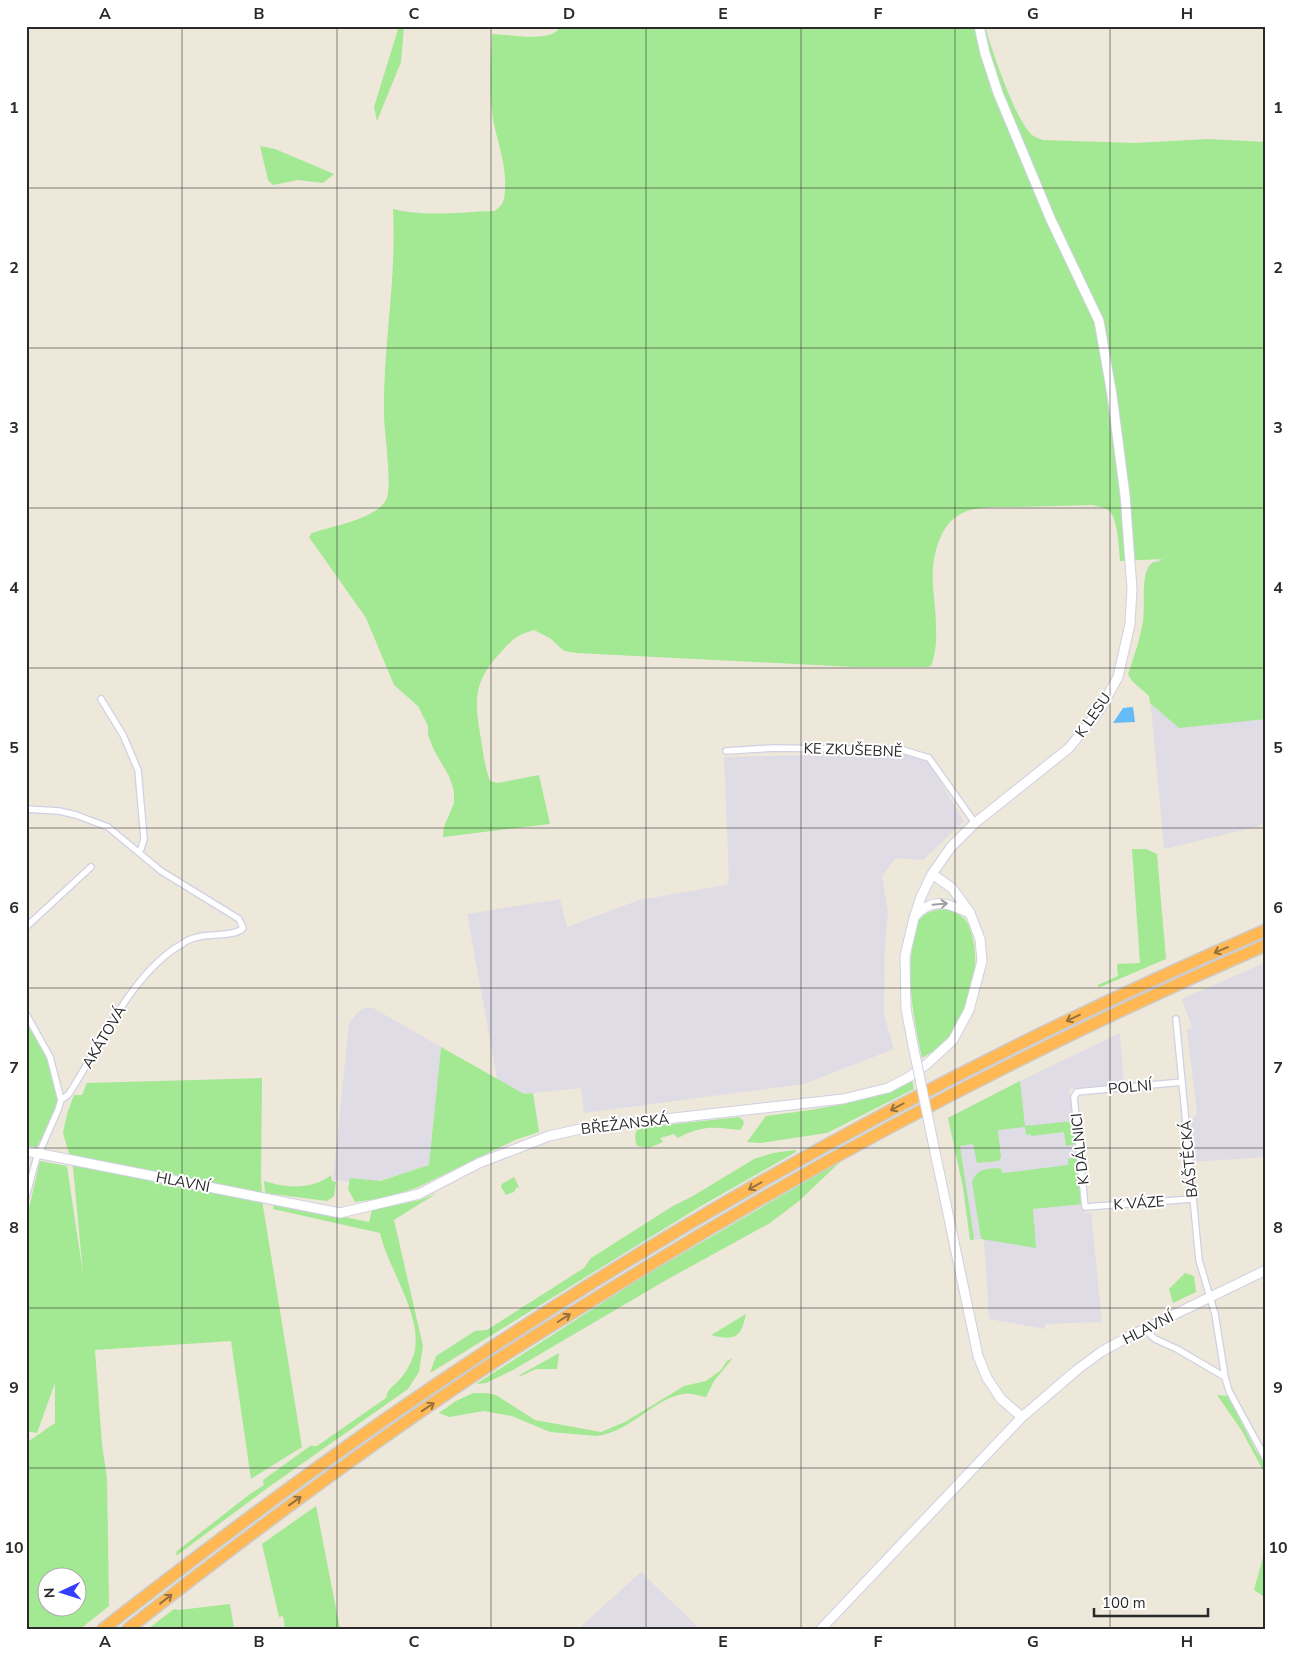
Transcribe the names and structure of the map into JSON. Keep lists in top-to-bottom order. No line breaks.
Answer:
{"streets":{"street":["K LESU","KE ZKUŠEBNĚ","AKÁTOVÁ","POLNÍ","BŘEŽANSKÁ","K DÁLNICI","BÁŠTĚCKÁ","HLAVNÍ","K VÁZE"]},"crossings":[["K LESU","KE ZKUŠEBNĚ"],["K LESU","BŘEŽANSKÁ"],["POLNÍ","K DÁLNICI"],["POLNÍ","BÁŠTĚCKÁ"],["BŘEŽANSKÁ","HLAVNÍ"],["K DÁLNICI","K VÁZE"],["BÁŠTĚCKÁ","HLAVNÍ"],["BÁŠTĚCKÁ","K VÁZE"]],"scale_bar":"100 m","north":"left","grid":{"columns":["A","B","C","D","E","F","G","H"],"rows":["1","2","3","4","5","6","7","8","9","10"]}}
